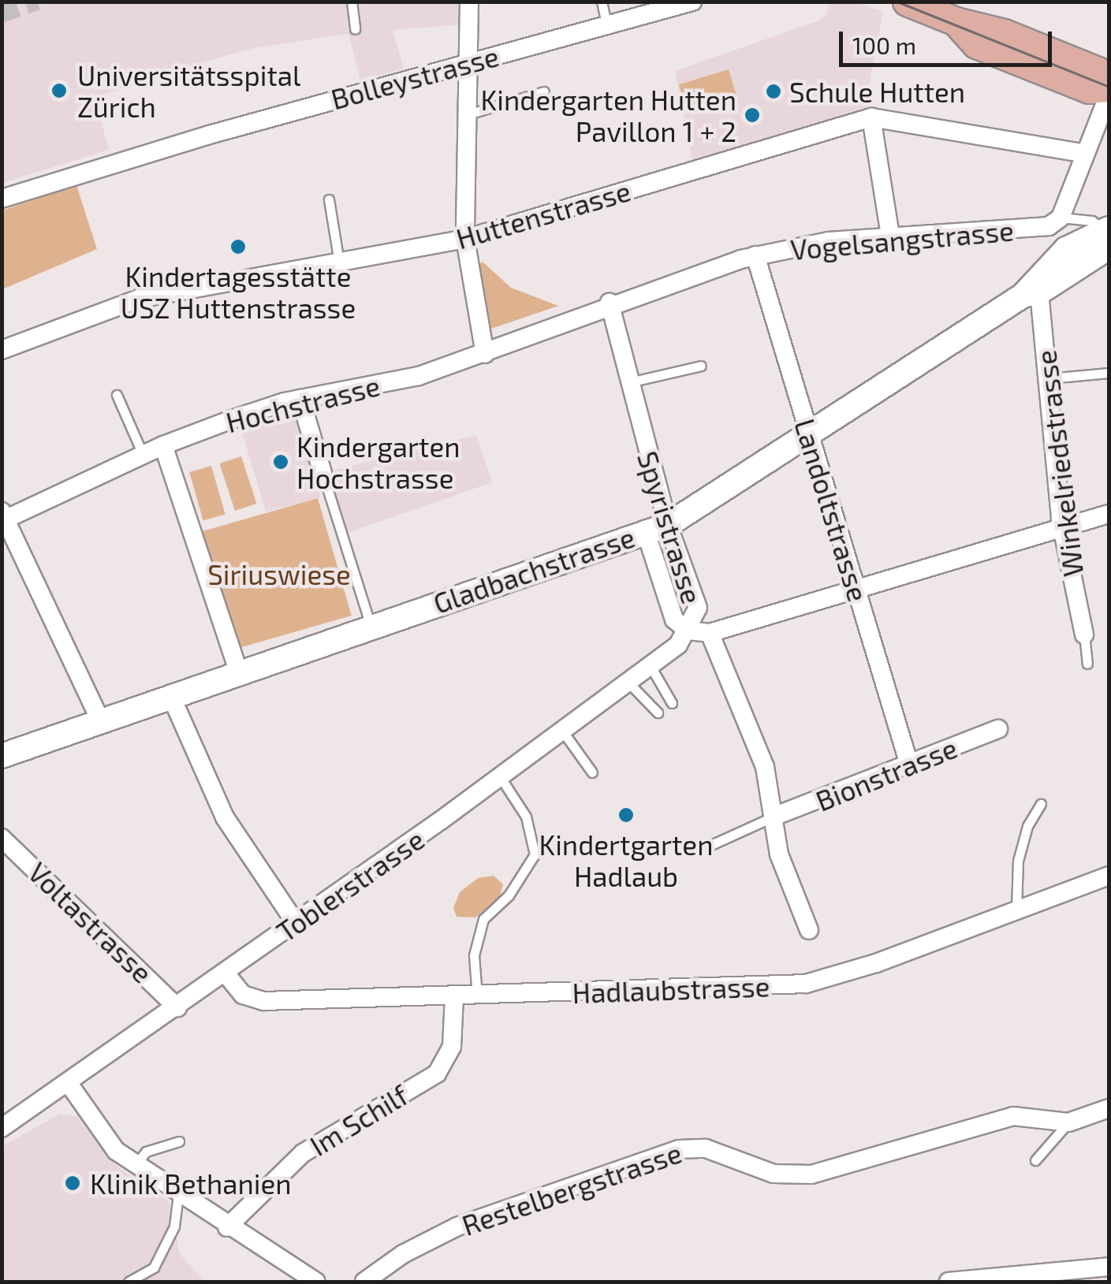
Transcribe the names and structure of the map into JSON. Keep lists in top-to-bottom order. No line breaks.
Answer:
{"streets":{"street":["Bolleystrasse","Huttenstrasse","Vogelsangstrasse","Hochstrasse","Winkelriedstrasse","Landoltstrasse","Spyristrasse","Gladbachstrasse","Bionstrasse","Toblerstrasse","Voltastrasse","Hadlaubstrasse","Im Schilf","Restelbergstrasse"]},"crossings":[["Vogelsangstrasse","Hochstrasse"],["Vogelsangstrasse","Landoltstrasse"],["Vogelsangstrasse","Spyristrasse"],["Vogelsangstrasse","Gladbachstrasse"],["Hochstrasse","Spyristrasse"],["Winkelriedstrasse","Gladbachstrasse"],["Landoltstrasse","Gladbachstrasse"],["Landoltstrasse","Bionstrasse"],["Spyristrasse","Gladbachstrasse"],["Spyristrasse","Bionstrasse"],["Spyristrasse","Toblerstrasse"],["Toblerstrasse","Voltastrasse"],["Toblerstrasse","Hadlaubstrasse"],["Hadlaubstrasse","Im Schilf"]],"parks":["Siriuswiese"],"places":["Universitätsspital Zürich","Schule Hutten","Kindergarten Hutten Pavillon 1 + 2","Kindertagesstätte USZ Huttenstrasse","Kindergarten Hochstrasse","Kindertgarten Hadlaub","Klinik Bethanien"],"scale_bar":"100 m"}
